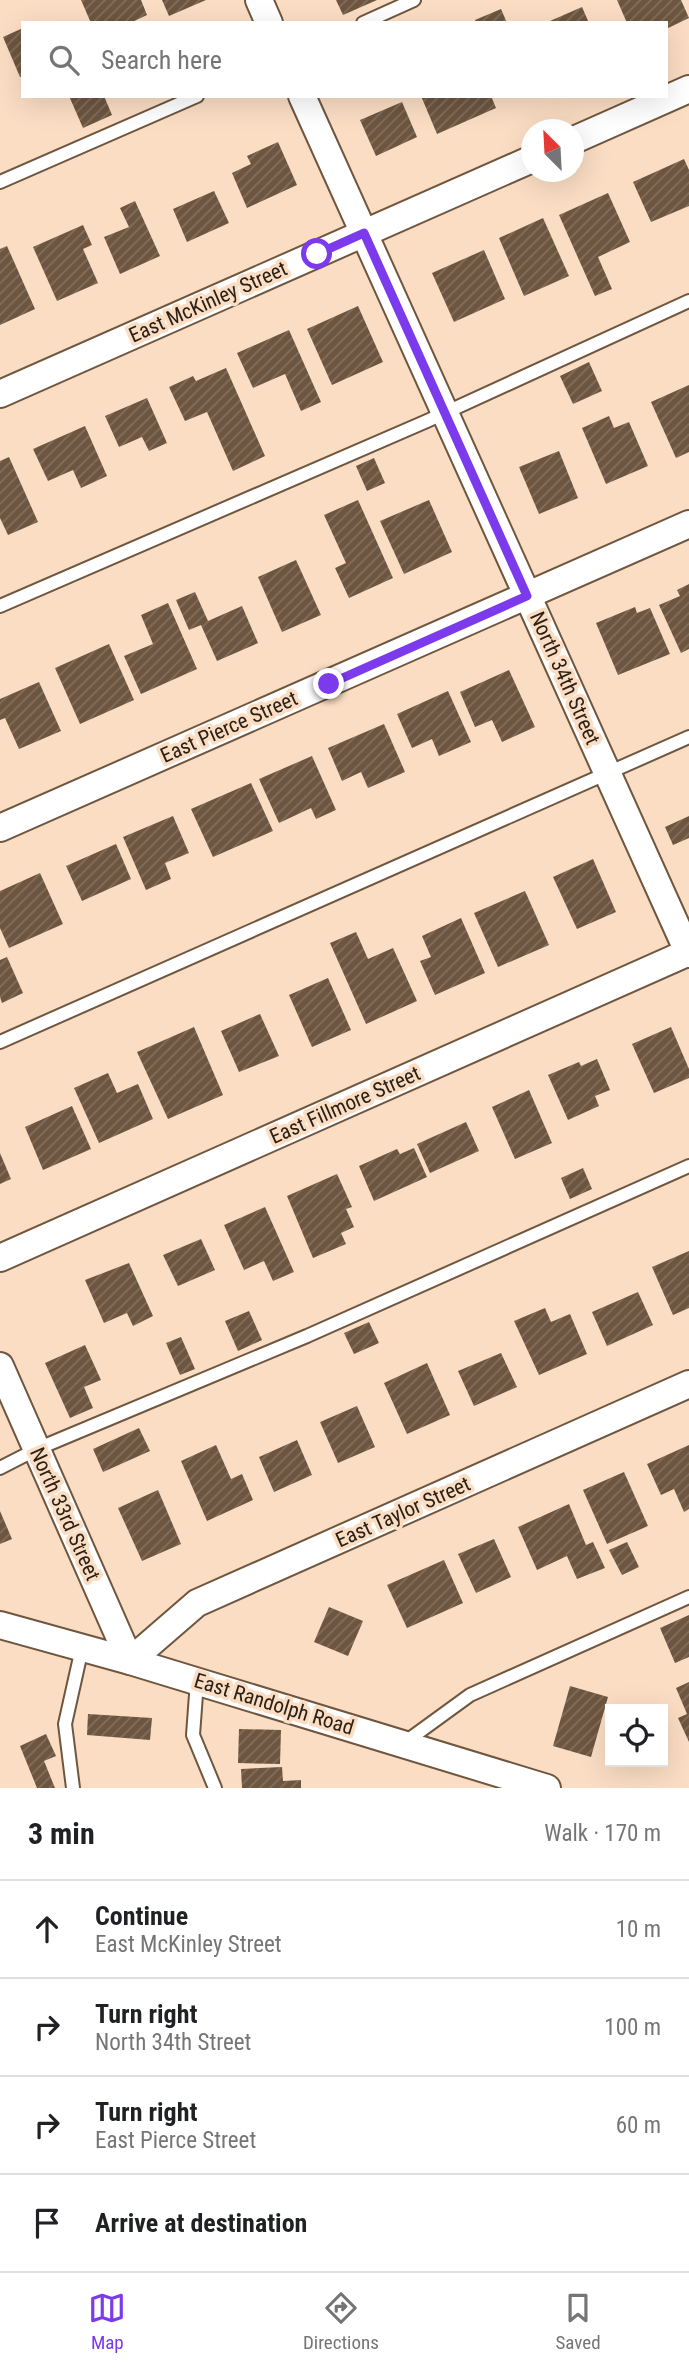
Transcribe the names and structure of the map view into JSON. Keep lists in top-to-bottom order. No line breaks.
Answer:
{"streets":{"street":["East McKinley Street","North 34th Street","East Pierce Street","East Fillmore Street","East Taylor Street","North 33rd Street","East Randolph Road"]},"crossings":[["East McKinley Street","North 34th Street"],["North 34th Street","East Pierce Street"],["North 34th Street","East Fillmore Street"],["East Taylor Street","North 33rd Street"],["East Taylor Street","East Randolph Road"],["North 33rd Street","East Randolph Road"]],"north":"top left","page":{"search":"Search here","heading":["3 min","Walk · 170 m"],"list":[["Continue","East McKinley Street","10 m"],["Turn right","North 34th Street","100 m"],["Turn right","East Pierce Street","60 m"],"Arrive at destination"],"nav":["Map","Directions","Saved"]}}
